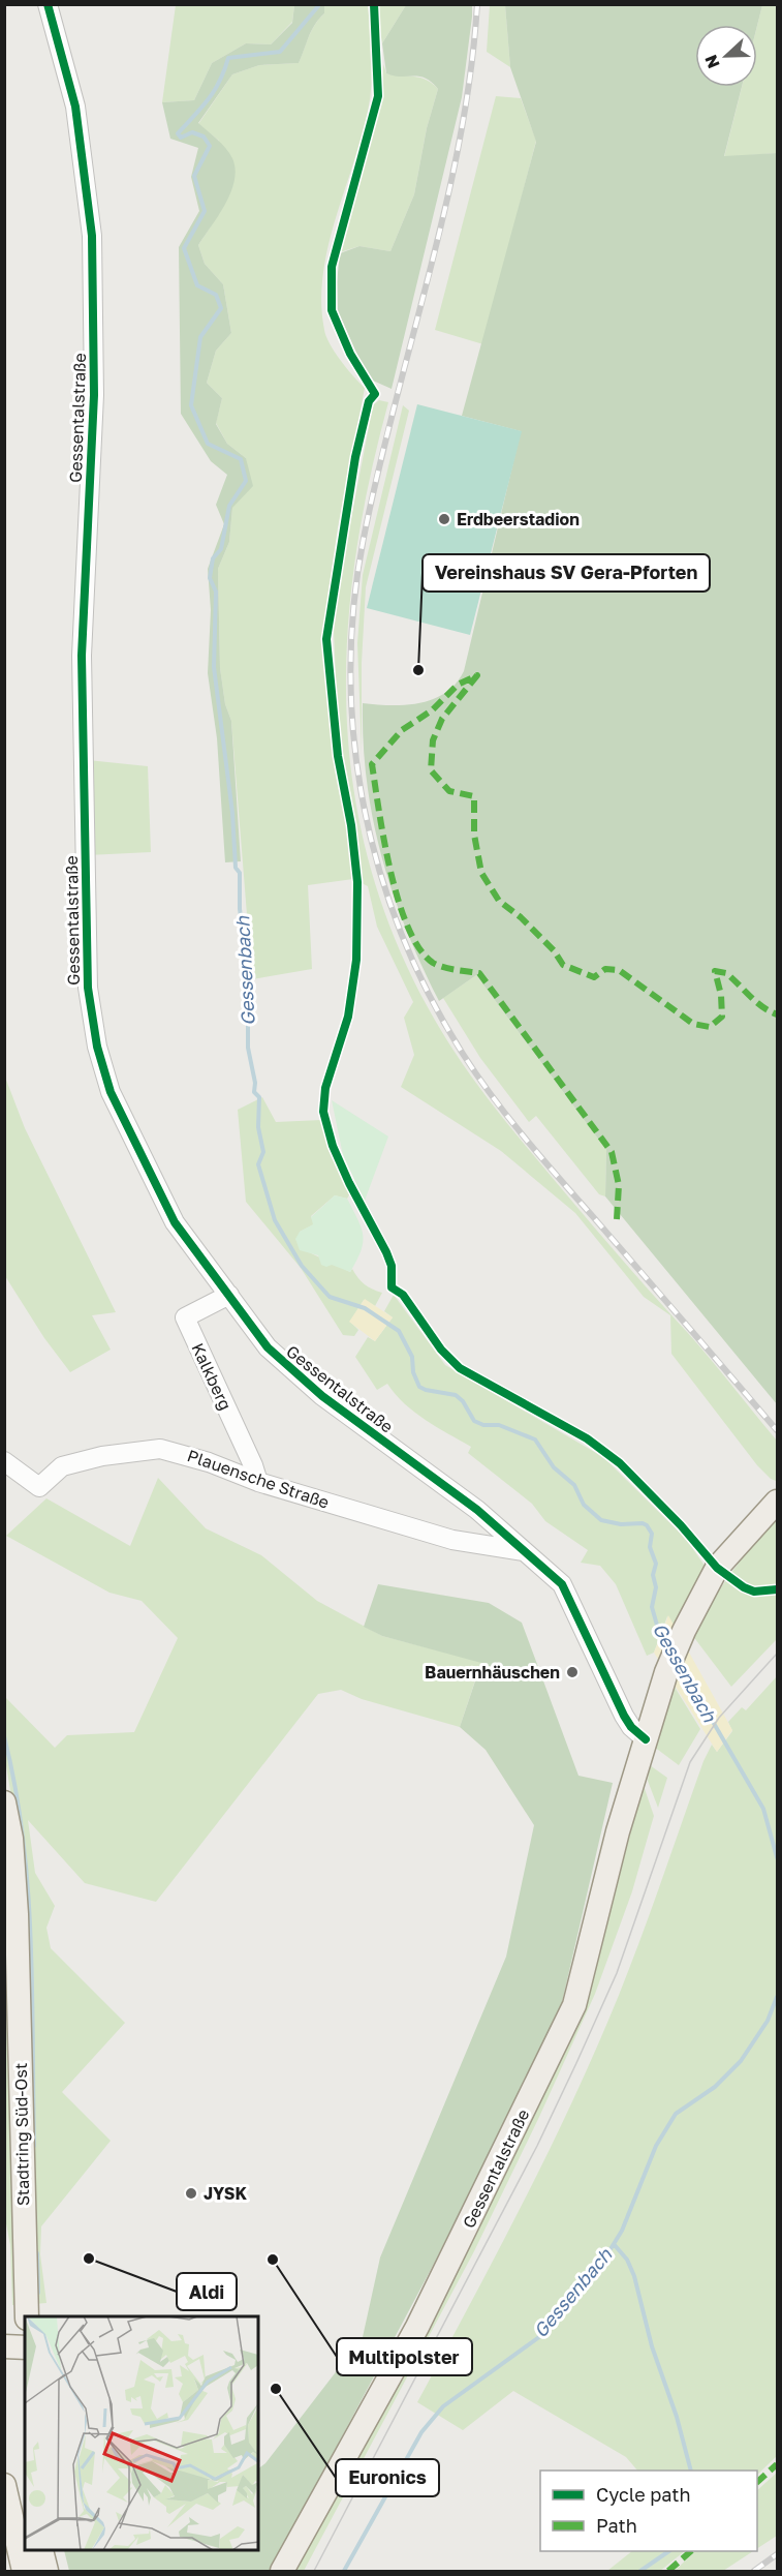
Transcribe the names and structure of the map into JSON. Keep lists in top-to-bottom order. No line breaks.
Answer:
{"streets":{"main road":["Gessentalstraße","Stadtring Süd-Ost"],"street":["Kalkberg","Plauensche Straße"]},"crossings":[["Gessentalstraße","Kalkberg"],["Gessentalstraße","Plauensche Straße"],["Kalkberg","Plauensche Straße"]],"water":["Gessenbach"],"places":["Erdbeerstadion","Vereinshaus SV Gera-Pforten","Bauernhäuschen","JYSK","Aldi","Multipolster","Euronics"],"legend":["Cycle path","Path"],"north":"left"}
